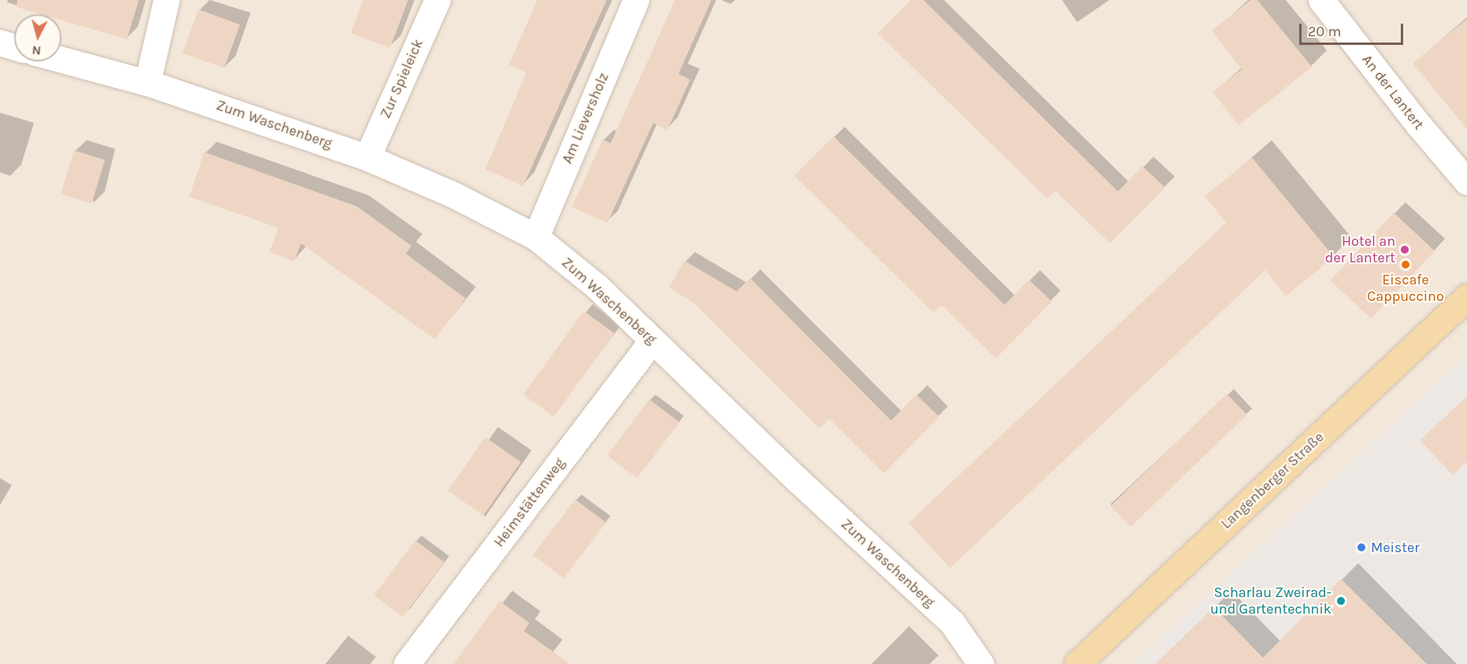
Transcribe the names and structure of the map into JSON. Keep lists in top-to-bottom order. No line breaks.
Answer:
{"streets":{"main road":["Langenberger Straße"],"street":["Zur Spieleick","An der Lantert","Am Lieversholz","Zum Waschenberg","Heimstättenweg"]},"crossings":[["Zur Spieleick","Zum Waschenberg"],["Am Lieversholz","Zum Waschenberg"],["Zum Waschenberg","Heimstättenweg"]],"places":["Hotel an der Lantert","Eiscafe Cappuccino","Meister","Scharlau Zweirad- und Gartentechnik"],"scale_bar":"20 m","north":"bottom"}
